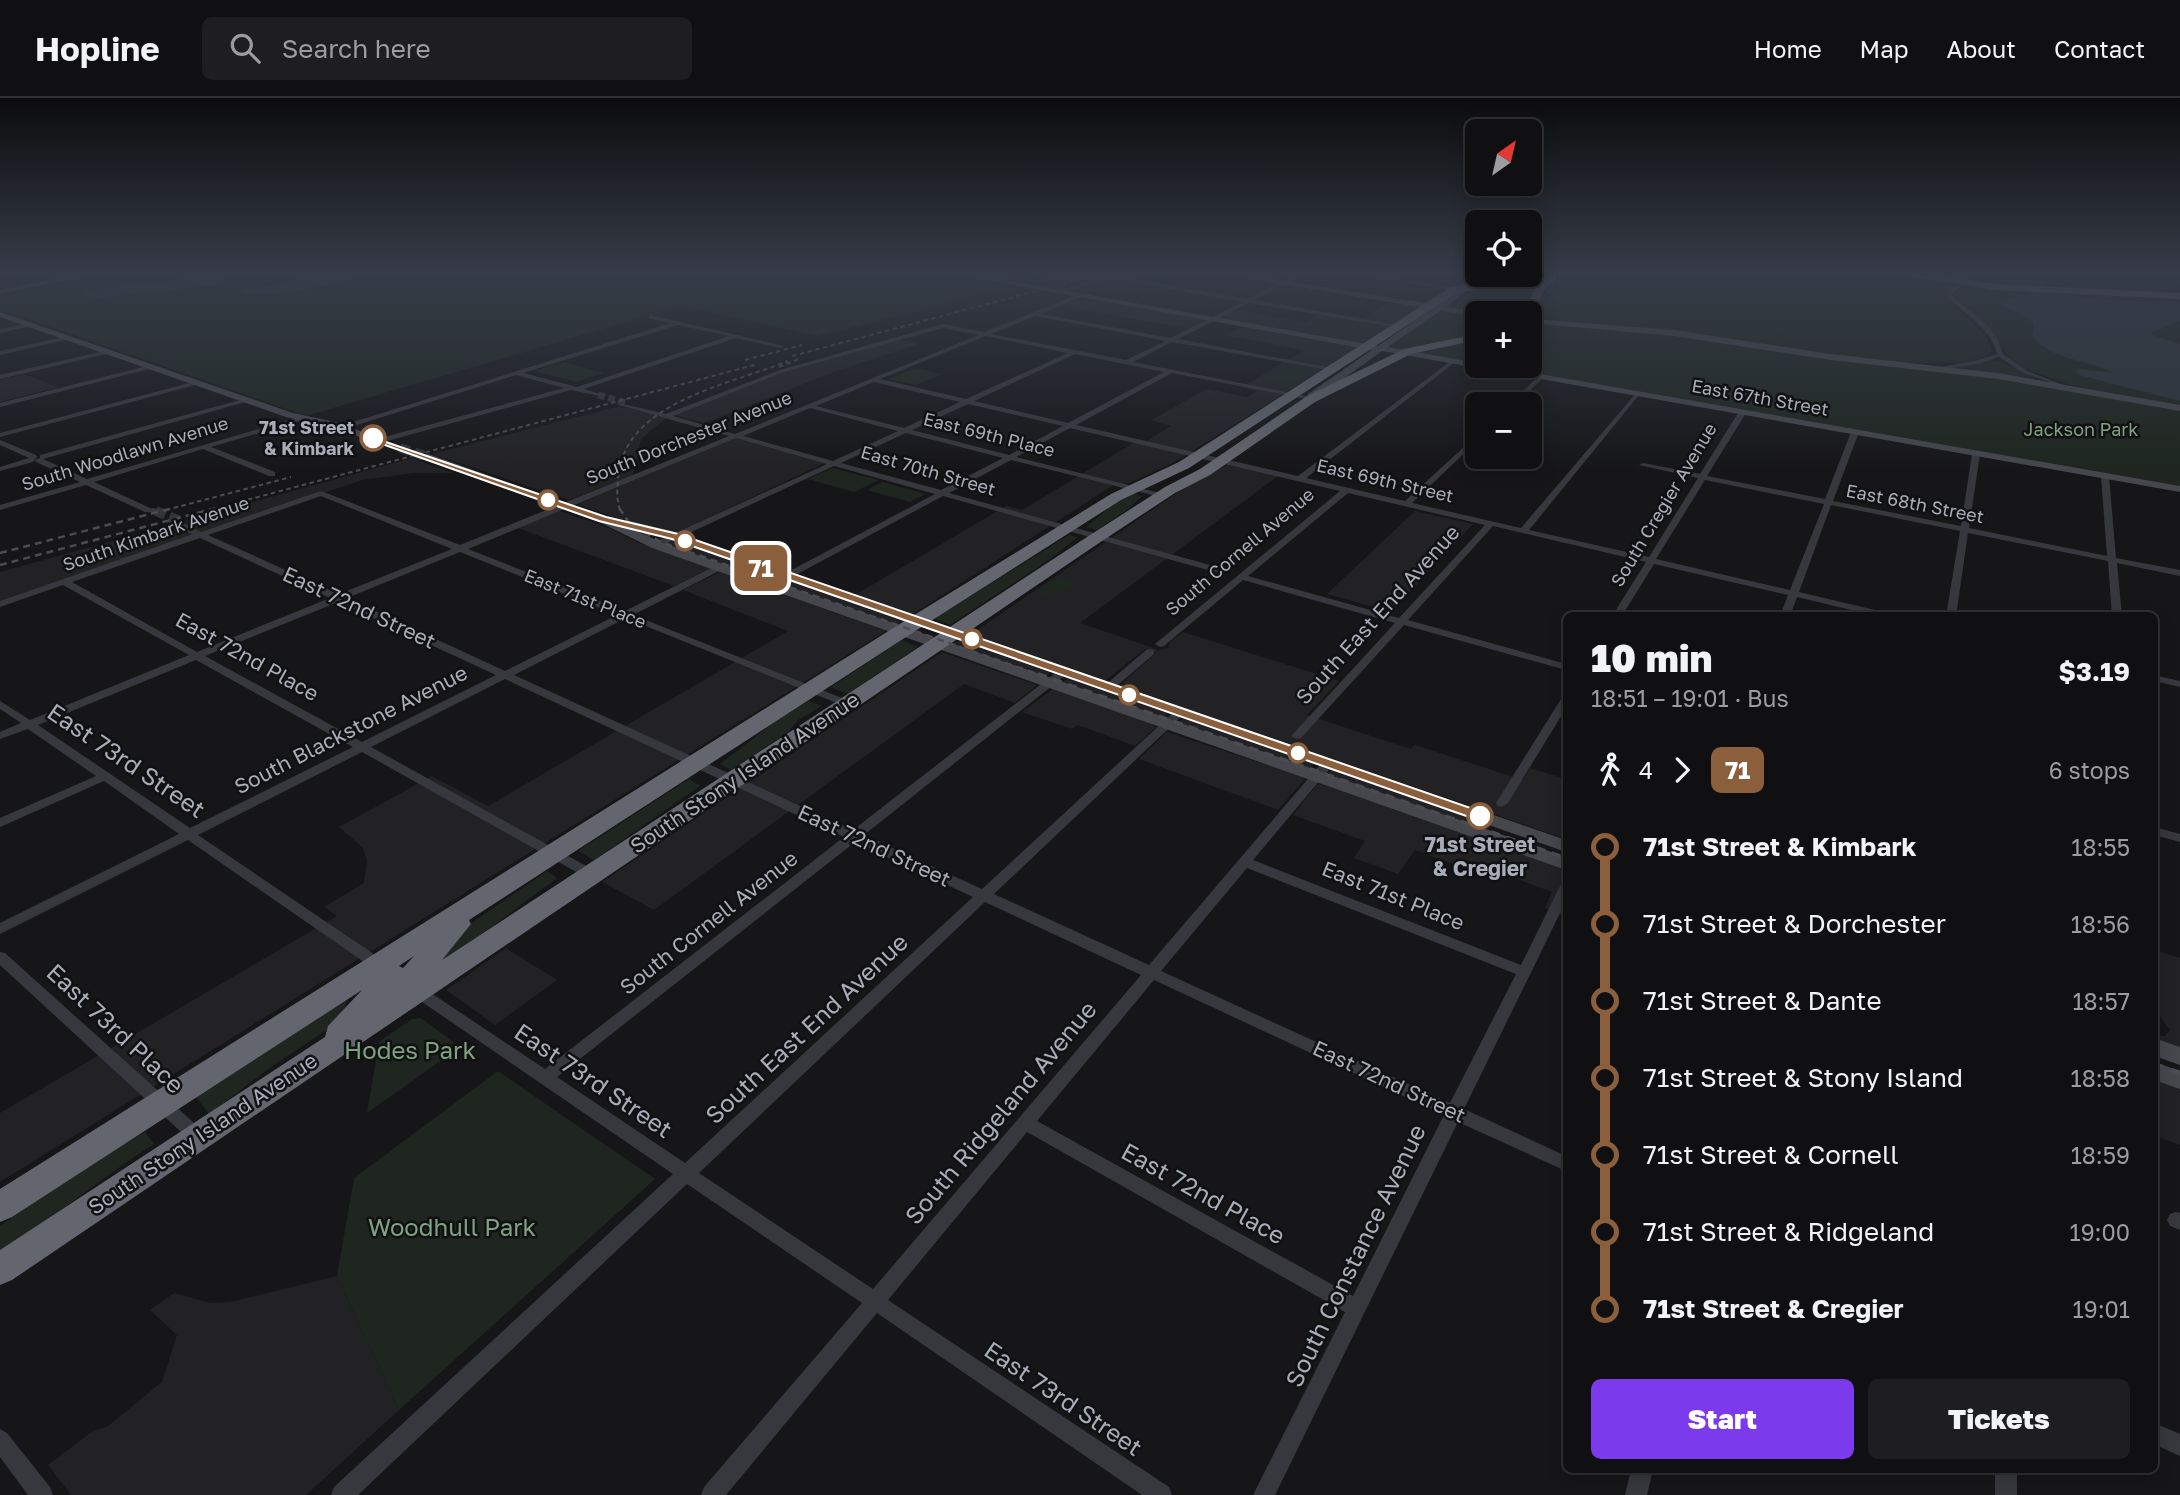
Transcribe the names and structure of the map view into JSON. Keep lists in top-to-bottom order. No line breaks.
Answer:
{"streets":{"highway":["South Stony Island Avenue"],"main road":["East 67th Street"],"street":["East 69th Place","South Dorchester Avenue","South Woodlawn Avenue","East 70th Street","East 69th Street","East 68th Street","South Cregier Avenue","South Kimbark Avenue","South Cornell Avenue","East 71st Place","East 72nd Street","South East End Avenue","East 72nd Place","South Blackstone Avenue","East 73rd Street","East 73rd Place","South Ridgeland Avenue","South Constance Avenue"]},"crossings":[["East 67th Street","South Cregier Avenue"],["East 67th Street","South Cornell Avenue"],["East 67th Street","South Stony Island Avenue"],["East 69th Place","South Dorchester Avenue"],["East 69th Place","South Stony Island Avenue"],["South Dorchester Avenue","East 70th Street"],["South Dorchester Avenue","East 69th Street"],["South Dorchester Avenue","East 71st Place"],["South Dorchester Avenue","East 72nd Street"],["South Dorchester Avenue","East 72nd Place"],["South Dorchester Avenue","East 73rd Street"],["East 70th Street","South Stony Island Avenue"],["East 69th Street","South Cregier Avenue"],["East 69th Street","South Cornell Avenue"],["East 69th Street","South East End Avenue"],["East 69th Street","South Stony Island Avenue"],["East 68th Street","South Cregier Avenue"],["South Kimbark Avenue","East 71st Place"],["South Kimbark Avenue","East 72nd Street"],["South Kimbark Avenue","East 72nd Place"],["South Cornell Avenue","East 72nd Street"],["South Cornell Avenue","East 73rd Street"],["East 71st Place","South Blackstone Avenue"],["East 71st Place","South Stony Island Avenue"],["East 71st Place","South Ridgeland Avenue"],["East 71st Place","South Constance Avenue"],["East 72nd Street","South East End Avenue"],["East 72nd Street","South Blackstone Avenue"],["East 72nd Street","South Stony Island Avenue"],["East 72nd Street","South Ridgeland Avenue"],["East 72nd Street","South Constance Avenue"],["South East End Avenue","East 73rd Street"],["East 72nd Place","South Blackstone Avenue"],["East 72nd Place","South Stony Island Avenue"],["East 72nd Place","South Ridgeland Avenue"],["East 72nd Place","South Constance Avenue"],["South Blackstone Avenue","East 73rd Street"],["East 73rd Street","South Stony Island Avenue"],["East 73rd Street","South Ridgeland Avenue"],["South Stony Island Avenue","East 73rd Place"]],"parks":["Jackson Park","Hodes Park","Woodhull Park"],"places":["71st Street & Kimbark","71st Street & Cregier"],"lines":["bus line 71"],"north":"top right","page":{"header":"Hopline","search":"Search here","nav":["Home","Map","About","Contact"],"on_map":"71","map_buttons":["+","−"],"heading":["10 min","18:51 – 19:01 · Bus","$3.19"],"legs":["4","71","6 stops"],"list":[{"name":"71st Street & Kimbark","value":"18:55"},{"name":"71st Street & Dorchester","value":"18:56"},{"name":"71st Street & Dante","value":"18:57"},{"name":"71st Street & Stony Island","value":"18:58"},{"name":"71st Street & Cornell","value":"18:59"},{"name":"71st Street & Ridgeland","value":"19:00"},{"name":"71st Street & Cregier","value":"19:01"}],"buttons":["Start","Tickets"]}}
